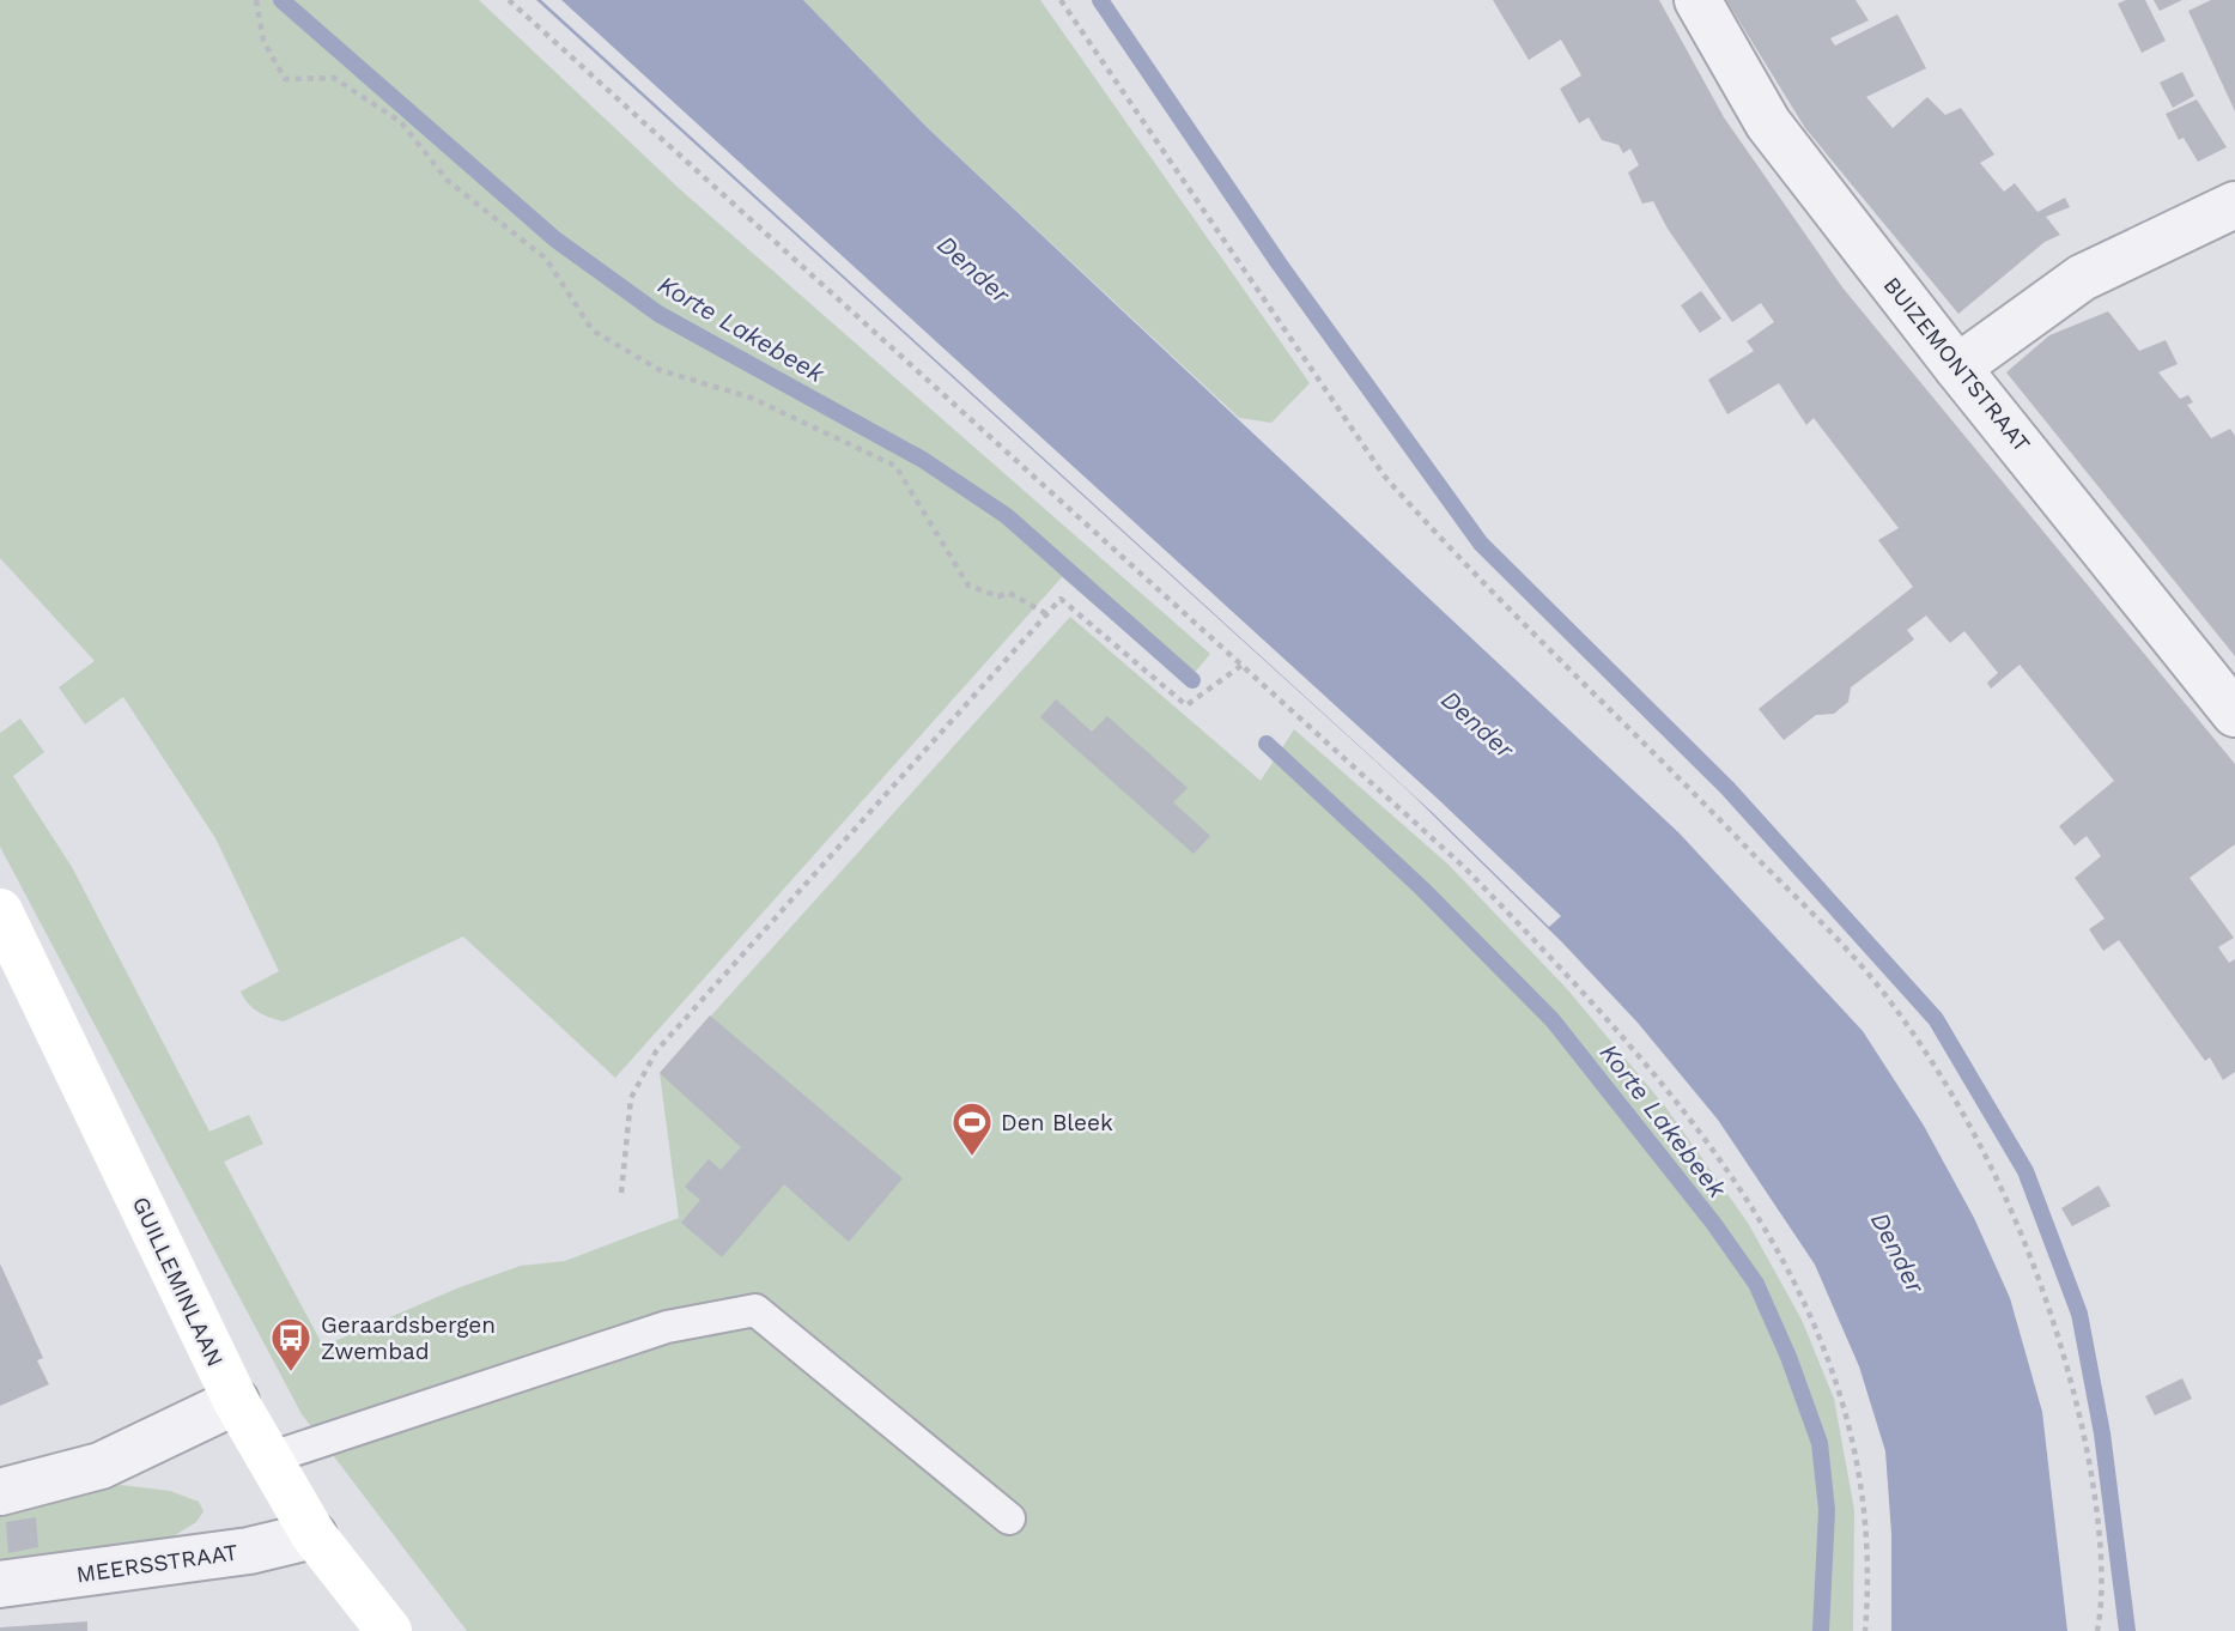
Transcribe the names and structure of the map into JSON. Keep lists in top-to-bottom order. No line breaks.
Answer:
{"streets":{"main road":["GUILLEMINLAAN"],"street":["BUIZEMONTSTRAAT","MEERSSTRAAT"]},"crossings":[["GUILLEMINLAAN","MEERSSTRAAT"]],"water":["Dender","Korte Lakebeek"],"places":{"sports":["Den Bleek"],"bus stop":["Geraardsbergen Zwembad"]}}
